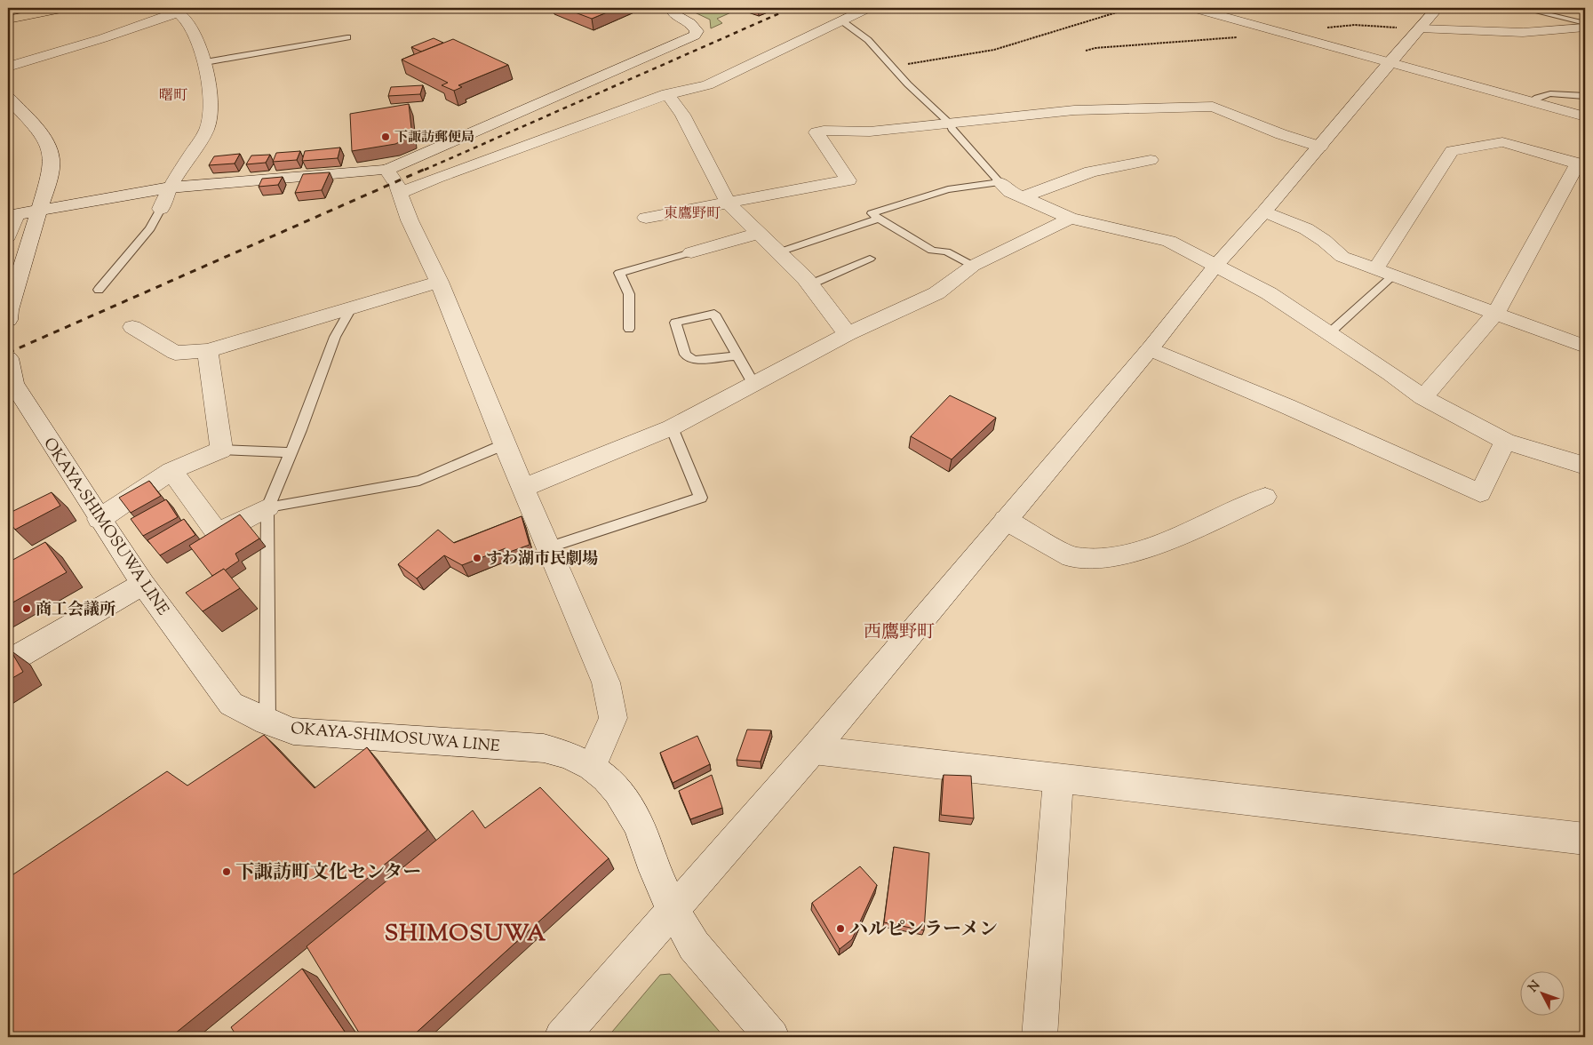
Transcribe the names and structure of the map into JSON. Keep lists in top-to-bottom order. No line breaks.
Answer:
{"streets":{"street":["OKAYA-SHIMOSUWA LINE"]},"districts":["曙町","東鷹野町","西鷹野町","SHIMOSUWA"],"places":["下諏訪郵便局","すわ湖市民劇場","商工会議所","下諏訪町文化センター","ハルピンラーメン"],"north":"top left"}
